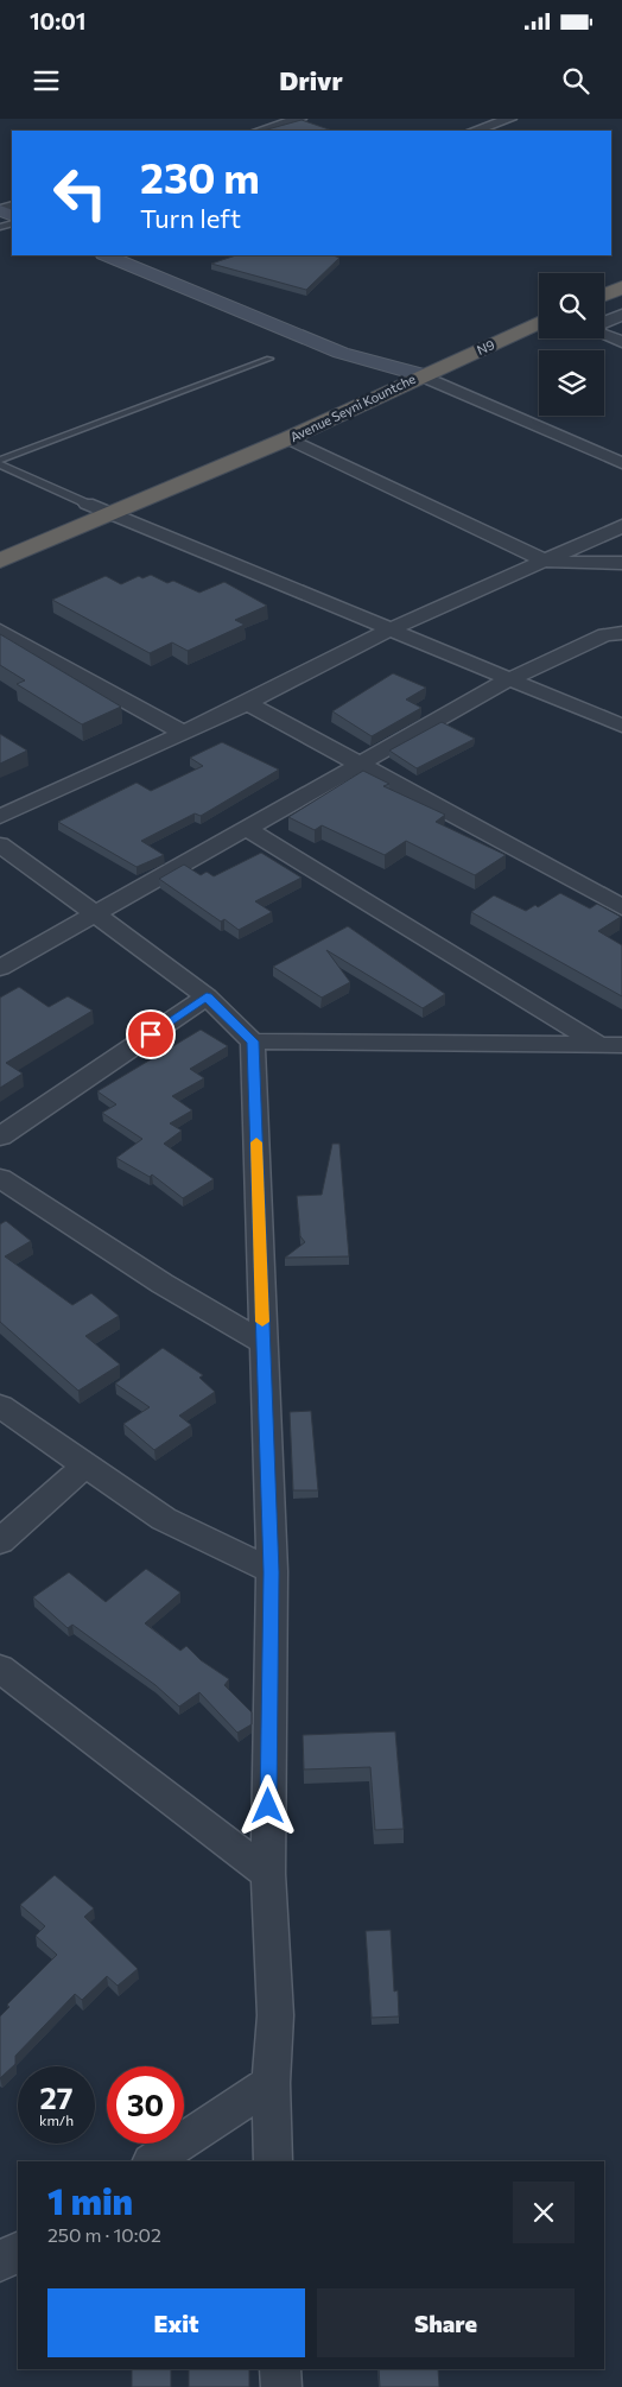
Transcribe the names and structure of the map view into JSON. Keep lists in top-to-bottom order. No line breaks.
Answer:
{"streets":{"highway":["N9","Avenue Seyni Kountche"]},"crossings":[["N9","Avenue Seyni Kountche"]],"page":{"status":"10:01","header":"Drivr","turn":["230 m","Turn left"],"speed":"27 km/h","limit":"30","heading":["1 min","250 m · 10:02"],"buttons":["Exit","Share"]}}
